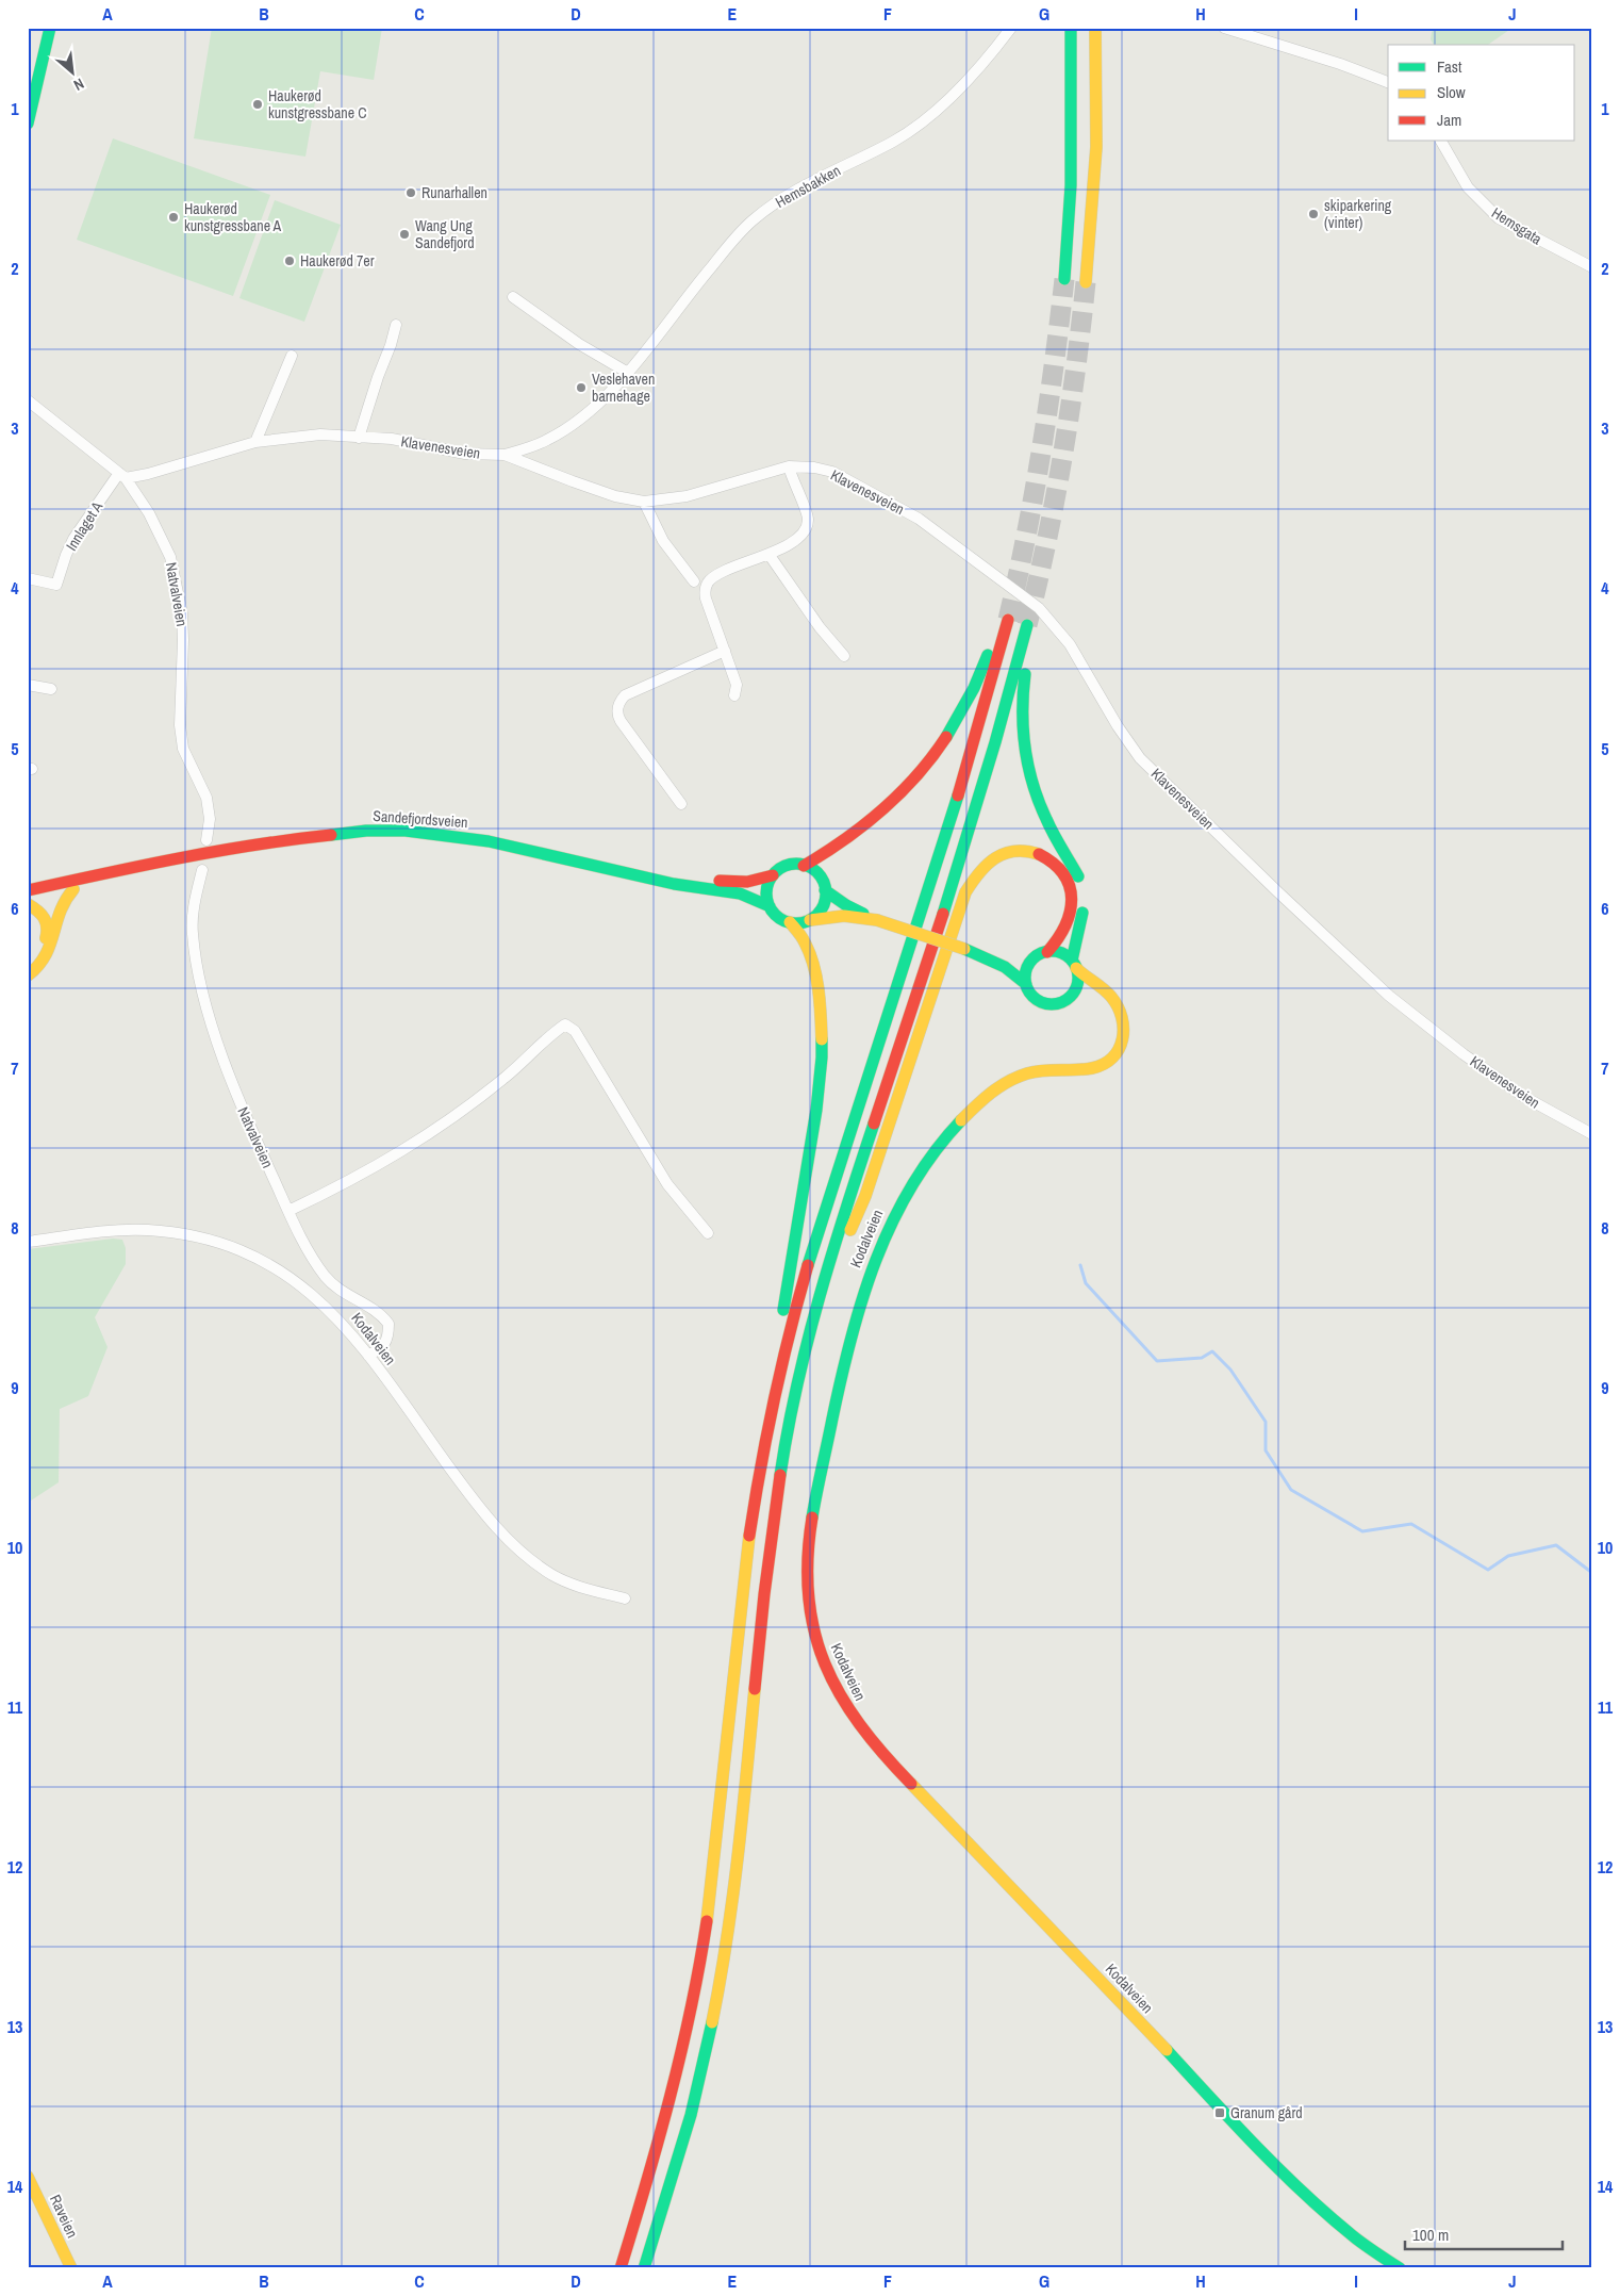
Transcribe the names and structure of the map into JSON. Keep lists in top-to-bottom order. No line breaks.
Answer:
{"streets":{"main road":["Sandefjordsveien","Kodalveien","Raveien"],"street":["Hemsbakken","Hemsgata","Klavenesveien","Innlaget A","Natvalveien"]},"crossings":[["Hemsbakken","Klavenesveien"],["Klavenesveien","Innlaget A"],["Klavenesveien","Natvalveien"],["Innlaget A","Natvalveien"],["Natvalveien","Kodalveien"]],"places":{"other":["Haukerød kunstgressbane C","Runarhallen","skiparkering (vinter)","Haukerød kunstgressbane A","Wang Ung Sandefjord","Haukerød 7er","Veslehaven barnehage"],"transit":["Granum gård"]},"legend":["Fast","Slow","Jam"],"scale_bar":"100 m","north":"bottom right","grid":{"columns":["A","B","C","D","E","F","G","H","I","J"],"rows":["1","2","3","4","5","6","7","8","9","10","11","12","13","14"]}}
